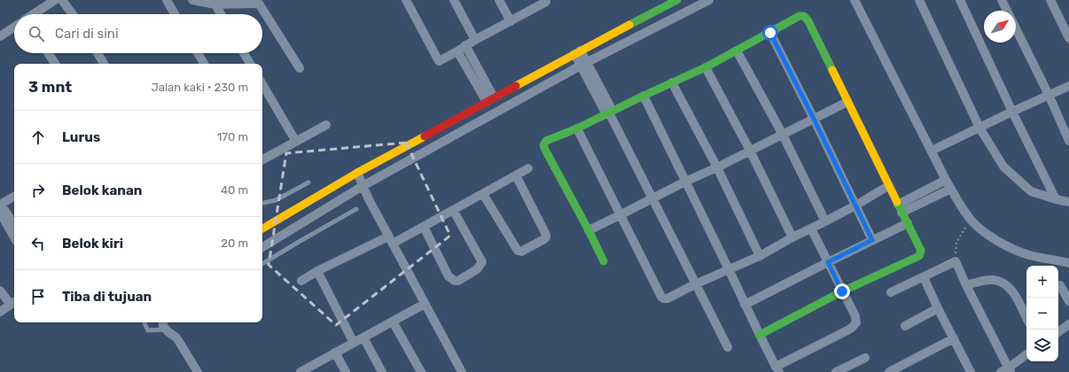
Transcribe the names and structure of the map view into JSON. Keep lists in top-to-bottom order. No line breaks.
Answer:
{"north":"top right","page":{"search":"Cari di sini","heading":["3 mnt","Jalan kaki · 230 m"],"list":[["Lurus","170 m"],["Belok kanan","40 m"],["Belok kiri","20 m"],"Tiba di tujuan"],"map_buttons":["+","−"]}}
